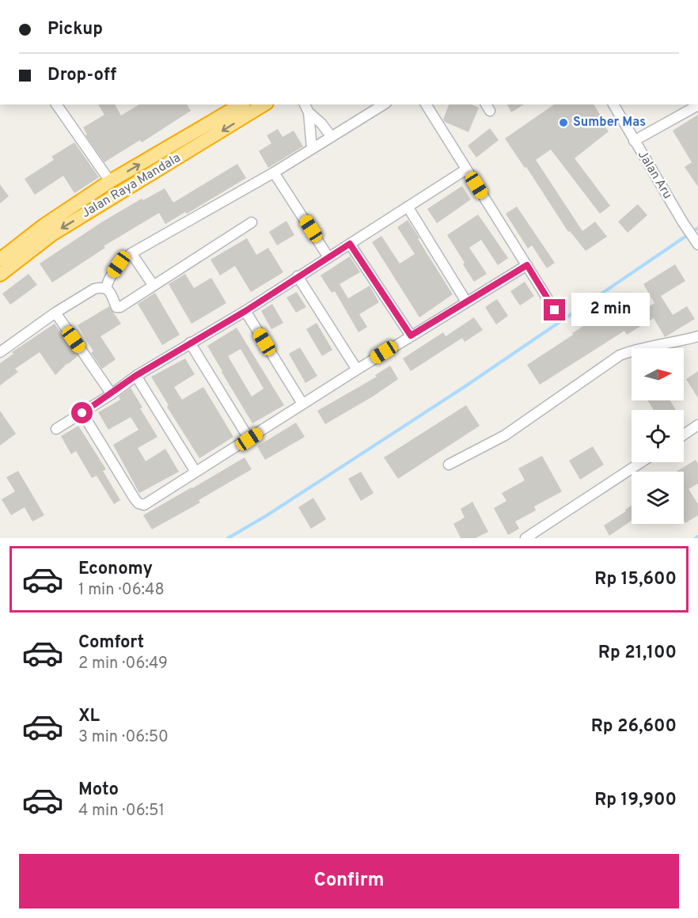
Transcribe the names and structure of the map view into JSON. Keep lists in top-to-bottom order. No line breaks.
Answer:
{"streets":{"highway":["Jalan Raya Mandala"],"street":["Jalan Aru"]},"places":["Sumber Mas"],"north":"right","page":{"banner":["Pickup","Drop-off"],"bubble":"2 min","list":[{"name":"Economy","note":"1 min · 06:48","value":"Rp 15,600"},{"name":"Comfort","note":"2 min · 06:49","value":"Rp 21,100"},{"name":"XL","note":"3 min · 06:50","value":"Rp 26,600"},{"name":"Moto","note":"4 min · 06:51","value":"Rp 19,900"}],"buttons":"Confirm"}}
